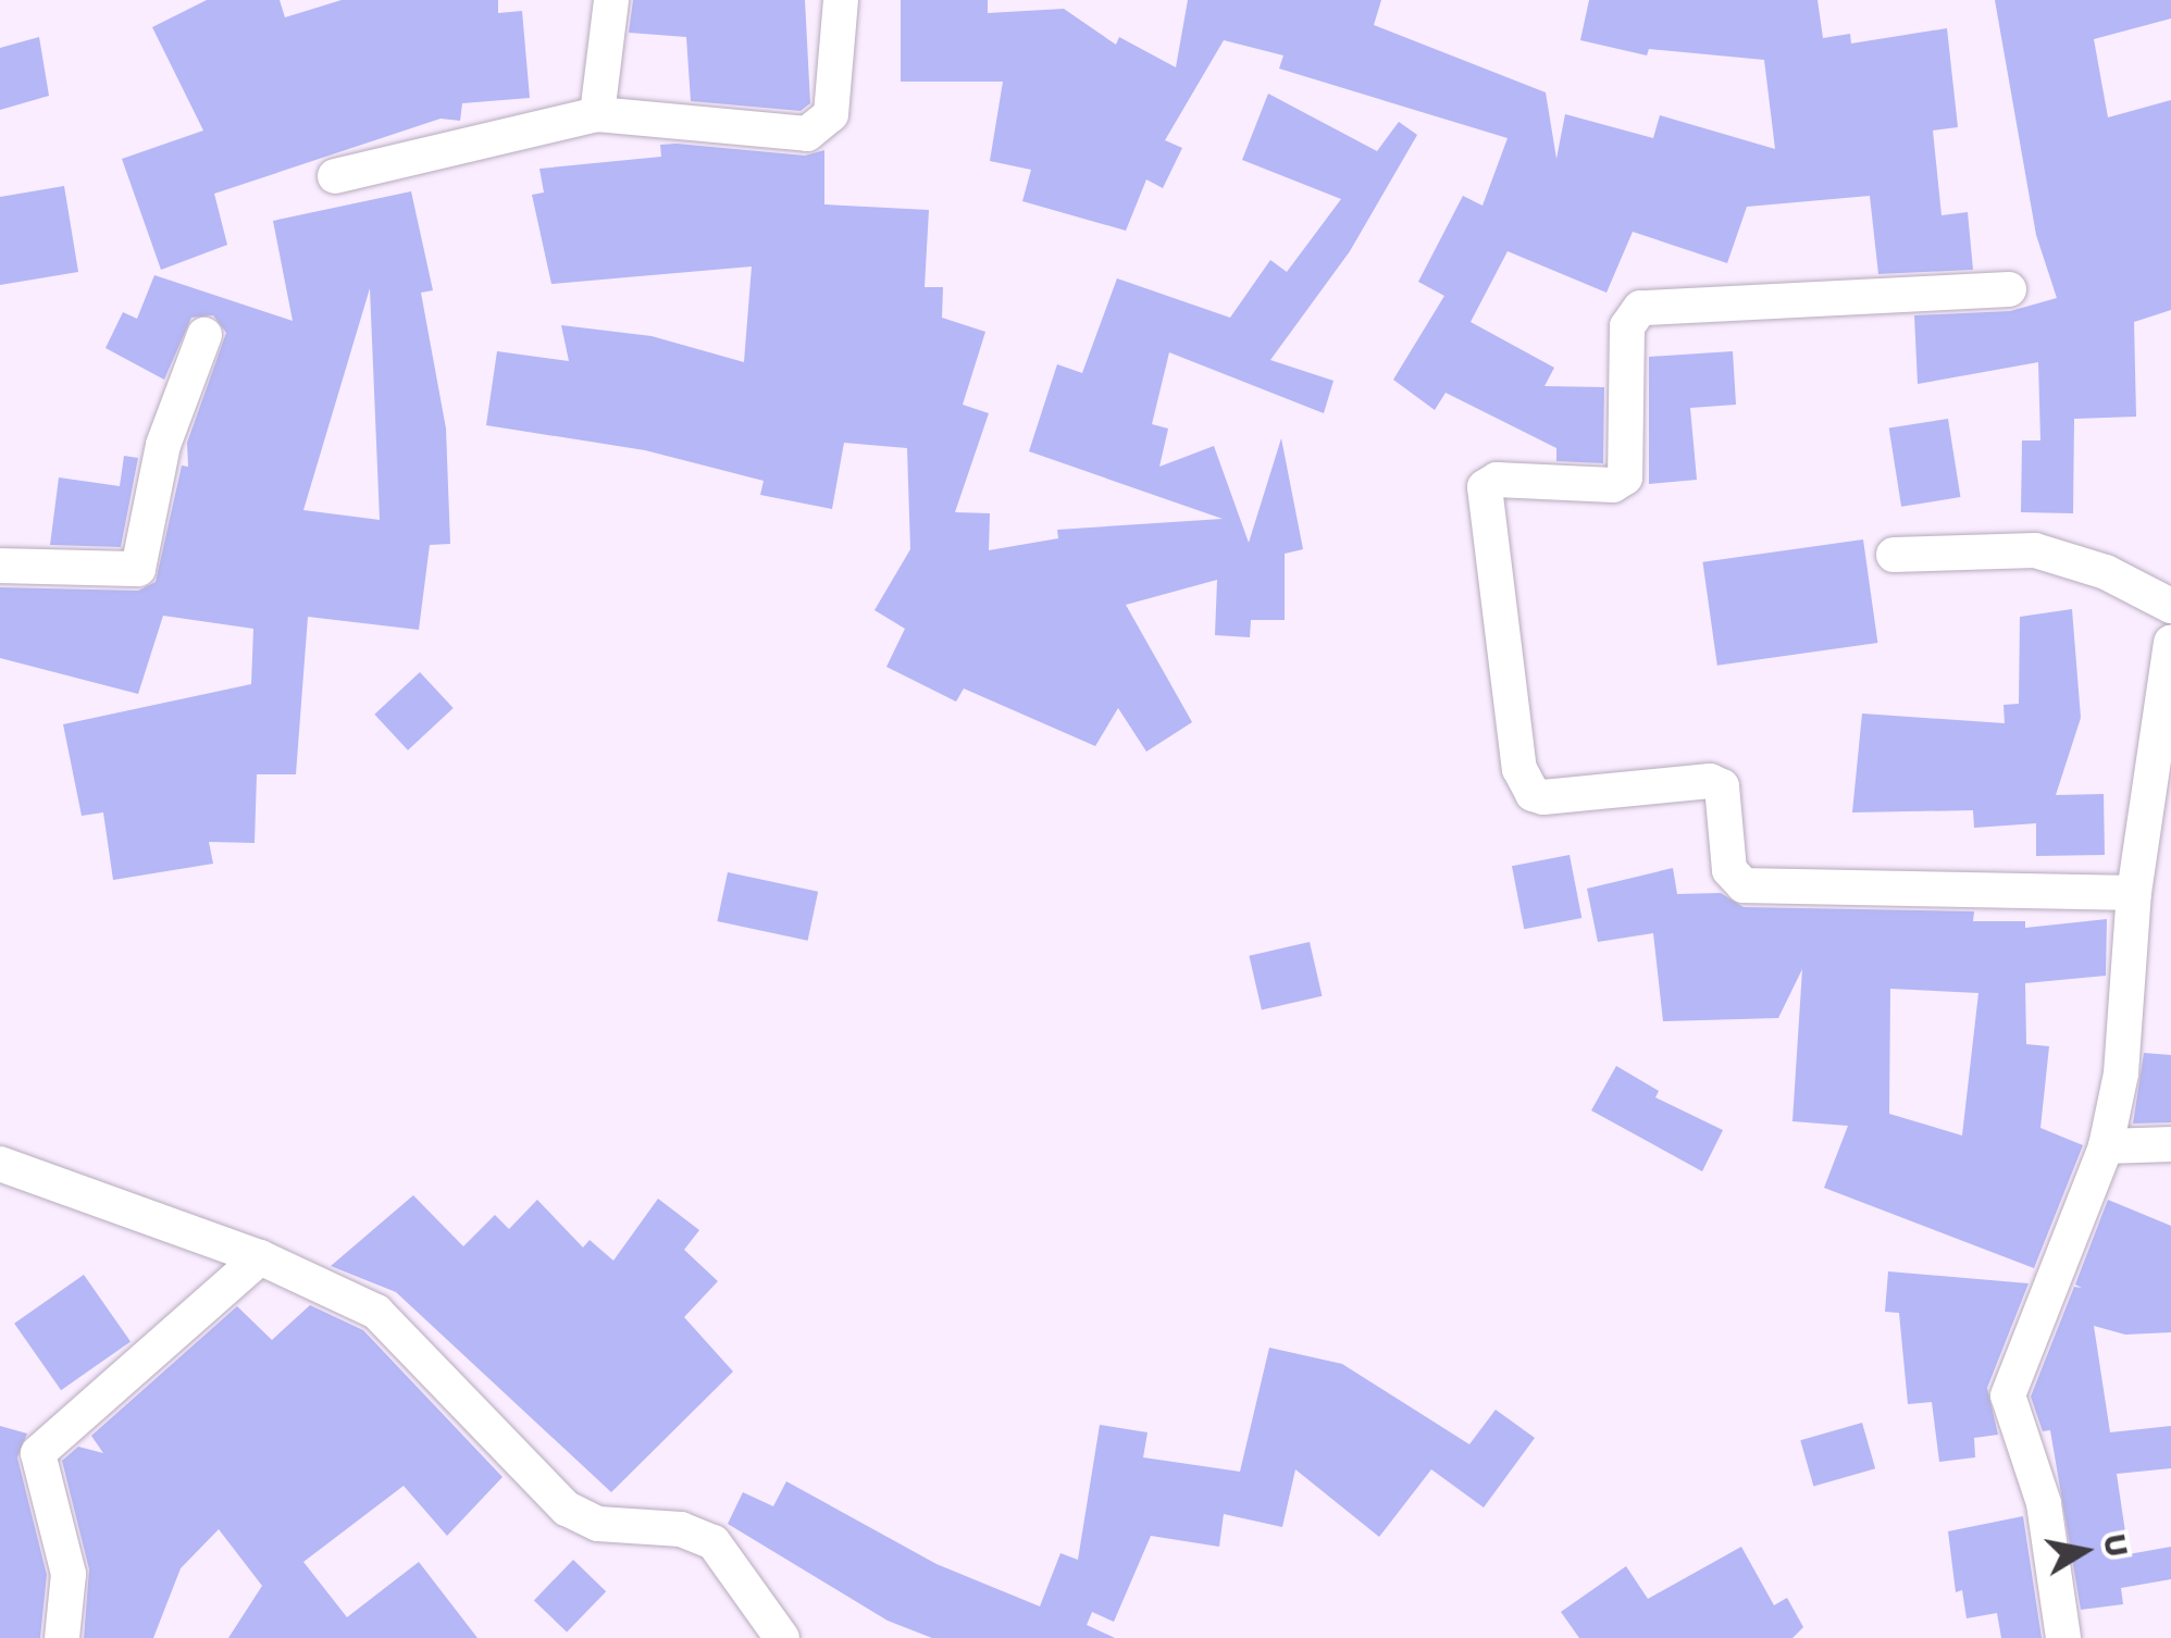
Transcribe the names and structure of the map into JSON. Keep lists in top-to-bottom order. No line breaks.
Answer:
{"north":"right"}
